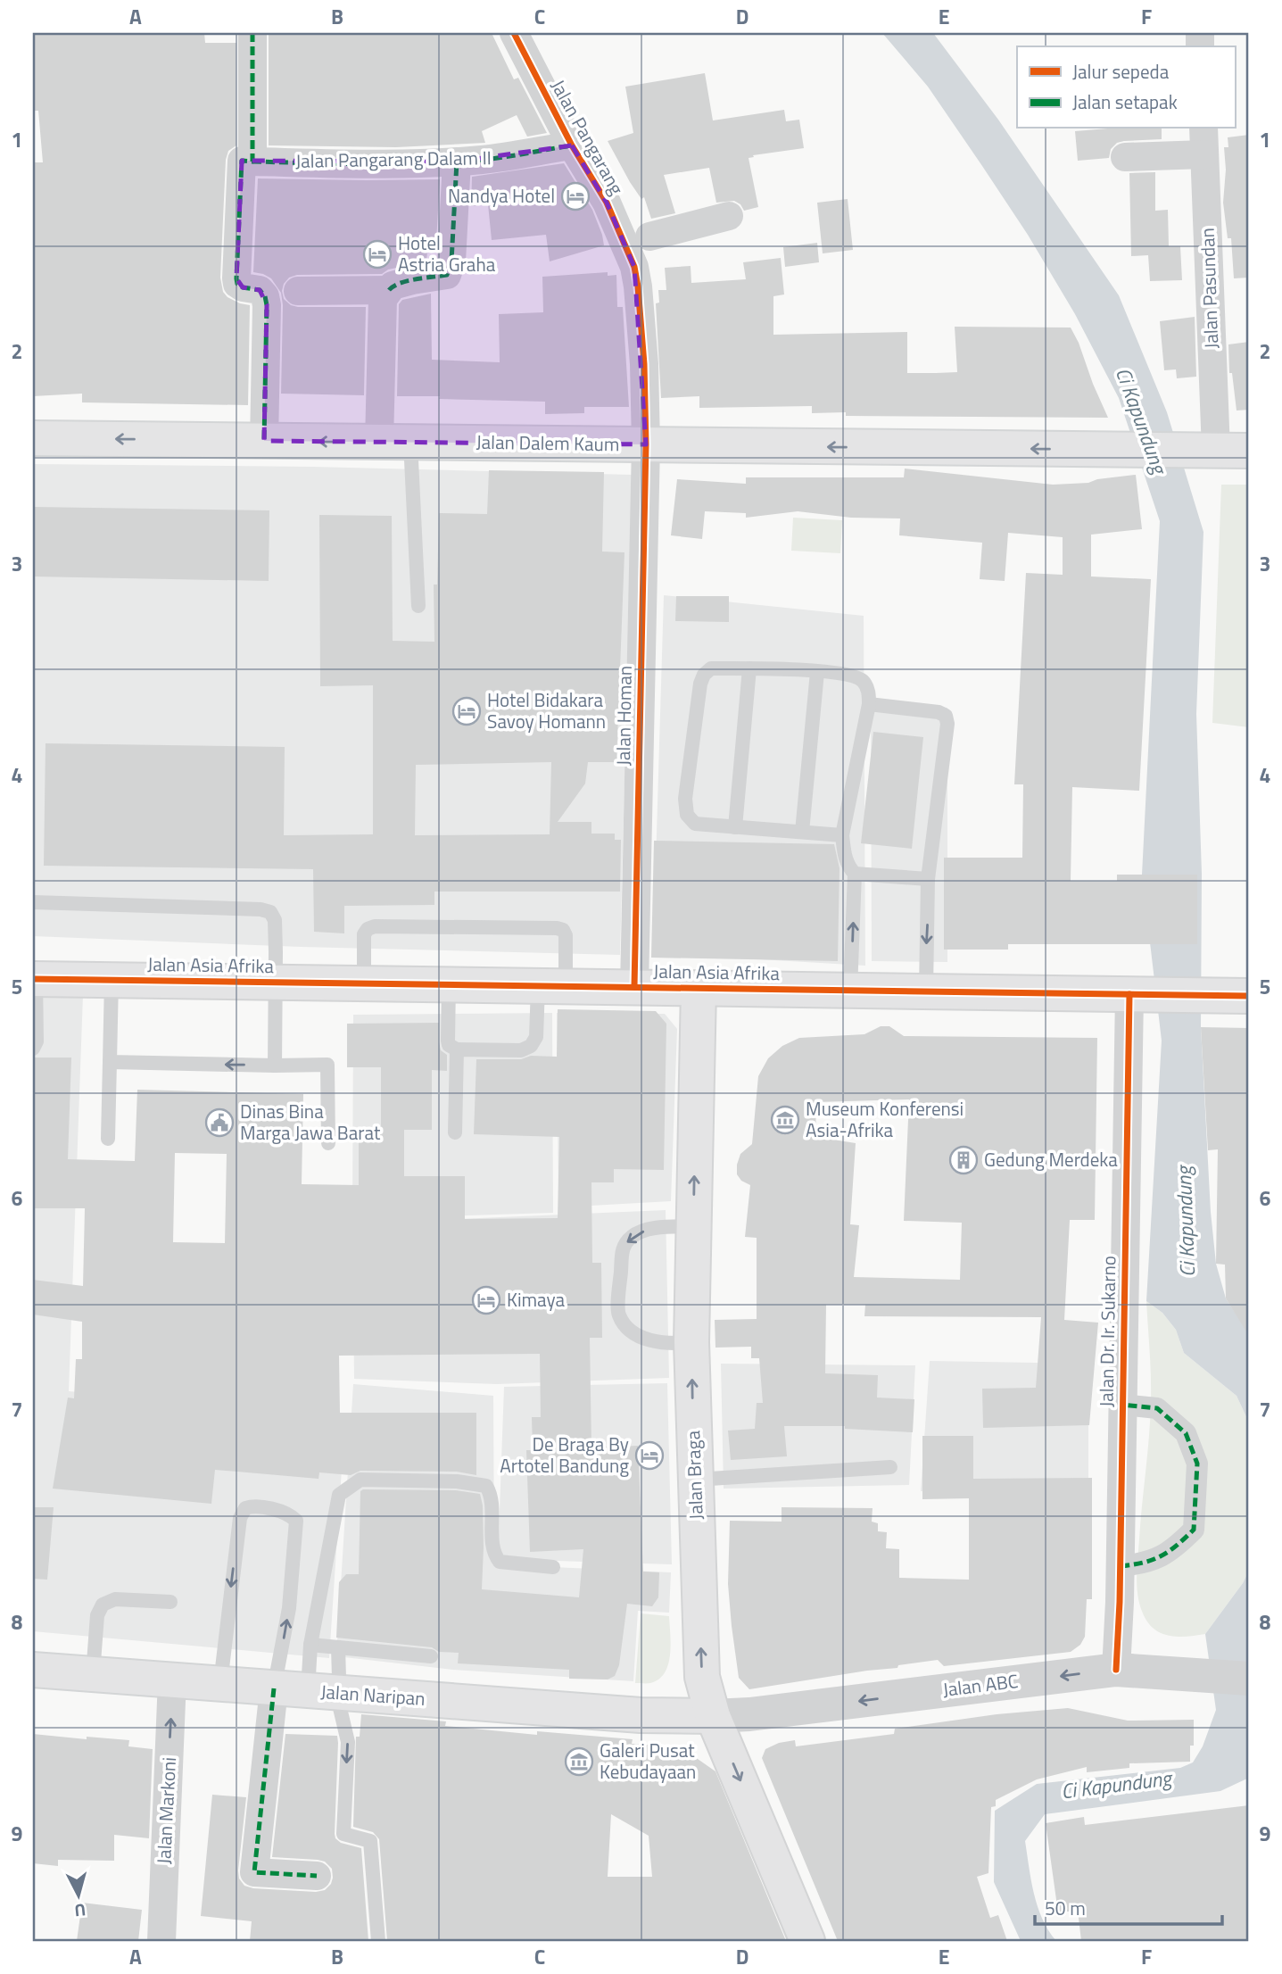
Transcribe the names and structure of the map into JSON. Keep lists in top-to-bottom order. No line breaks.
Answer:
{"streets":{"main road":["Jalan Dalem Kaum","Jalan Asia Afrika","Jalan Braga","Jalan Naripan"],"street":["Jalan Pangarang","Jalan Pangarang Dalam II","Jalan Pasundan","Jalan Homan","Jalan Dr. Ir. Sukarno","Jalan ABC","Jalan Markoni"]},"crossings":[["Jalan Pangarang","Jalan Pangarang Dalam II"],["Jalan Pangarang","Jalan Dalem Kaum"],["Jalan Pangarang","Jalan Homan"],["Jalan Pasundan","Jalan Dalem Kaum"],["Jalan Dalem Kaum","Jalan Homan"],["Jalan Homan","Jalan Asia Afrika"],["Jalan Asia Afrika","Jalan Dr. Ir. Sukarno"],["Jalan Asia Afrika","Jalan Braga"],["Jalan Dr. Ir. Sukarno","Jalan ABC"],["Jalan Braga","Jalan ABC"],["Jalan Braga","Jalan Naripan"],["Jalan ABC","Jalan Naripan"],["Jalan Naripan","Jalan Markoni"]],"one_way":["Jalan Dalem Kaum","Jalan ABC","Jalan Markoni"],"water":["Ci Kapundung"],"places":{"hotel":["Nandya Hotel","Hotel Astria Graha","Hotel Bidakara Savoy Homann","Kimaya","De Braga By Artotel Bandung"],"museum":["Museum Konferensi Asia-Afrika","Galeri Pusat Kebudayaan"],"public building":["Dinas Bina Marga Jawa Barat"],"building":["Gedung Merdeka"]},"legend":["Jalur sepeda","Jalan setapak"],"scale_bar":"50 m","north":"bottom","grid":{"columns":["A","B","C","D","E","F"],"rows":["1","2","3","4","5","6","7","8","9"]}}
